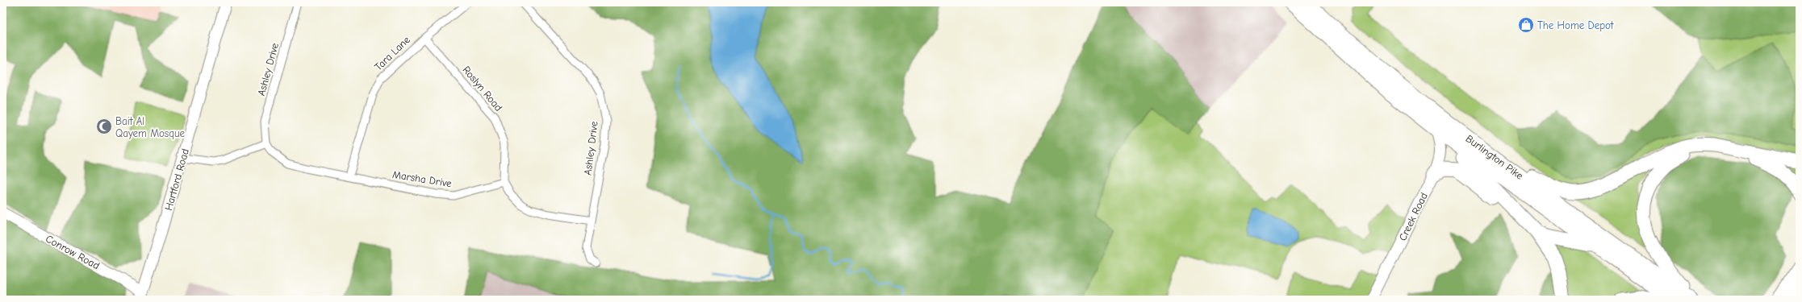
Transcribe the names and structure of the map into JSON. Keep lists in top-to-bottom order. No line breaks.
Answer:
{"streets":{"highway":["Burlington Pike"],"street":["Tara Lane","Ashley Drive","Roslyn Road","Marsha Drive","Hartford Road","Creek Road","Conrow Road"]},"crossings":[["Tara Lane","Roslyn Road"],["Tara Lane","Marsha Drive"],["Ashley Drive","Marsha Drive"],["Roslyn Road","Marsha Drive"],["Burlington Pike","Creek Road"],["Hartford Road","Conrow Road"]],"places":{"shop":["The Home Depot"],"mosque":["Bait Al Qayem Mosque"]}}
